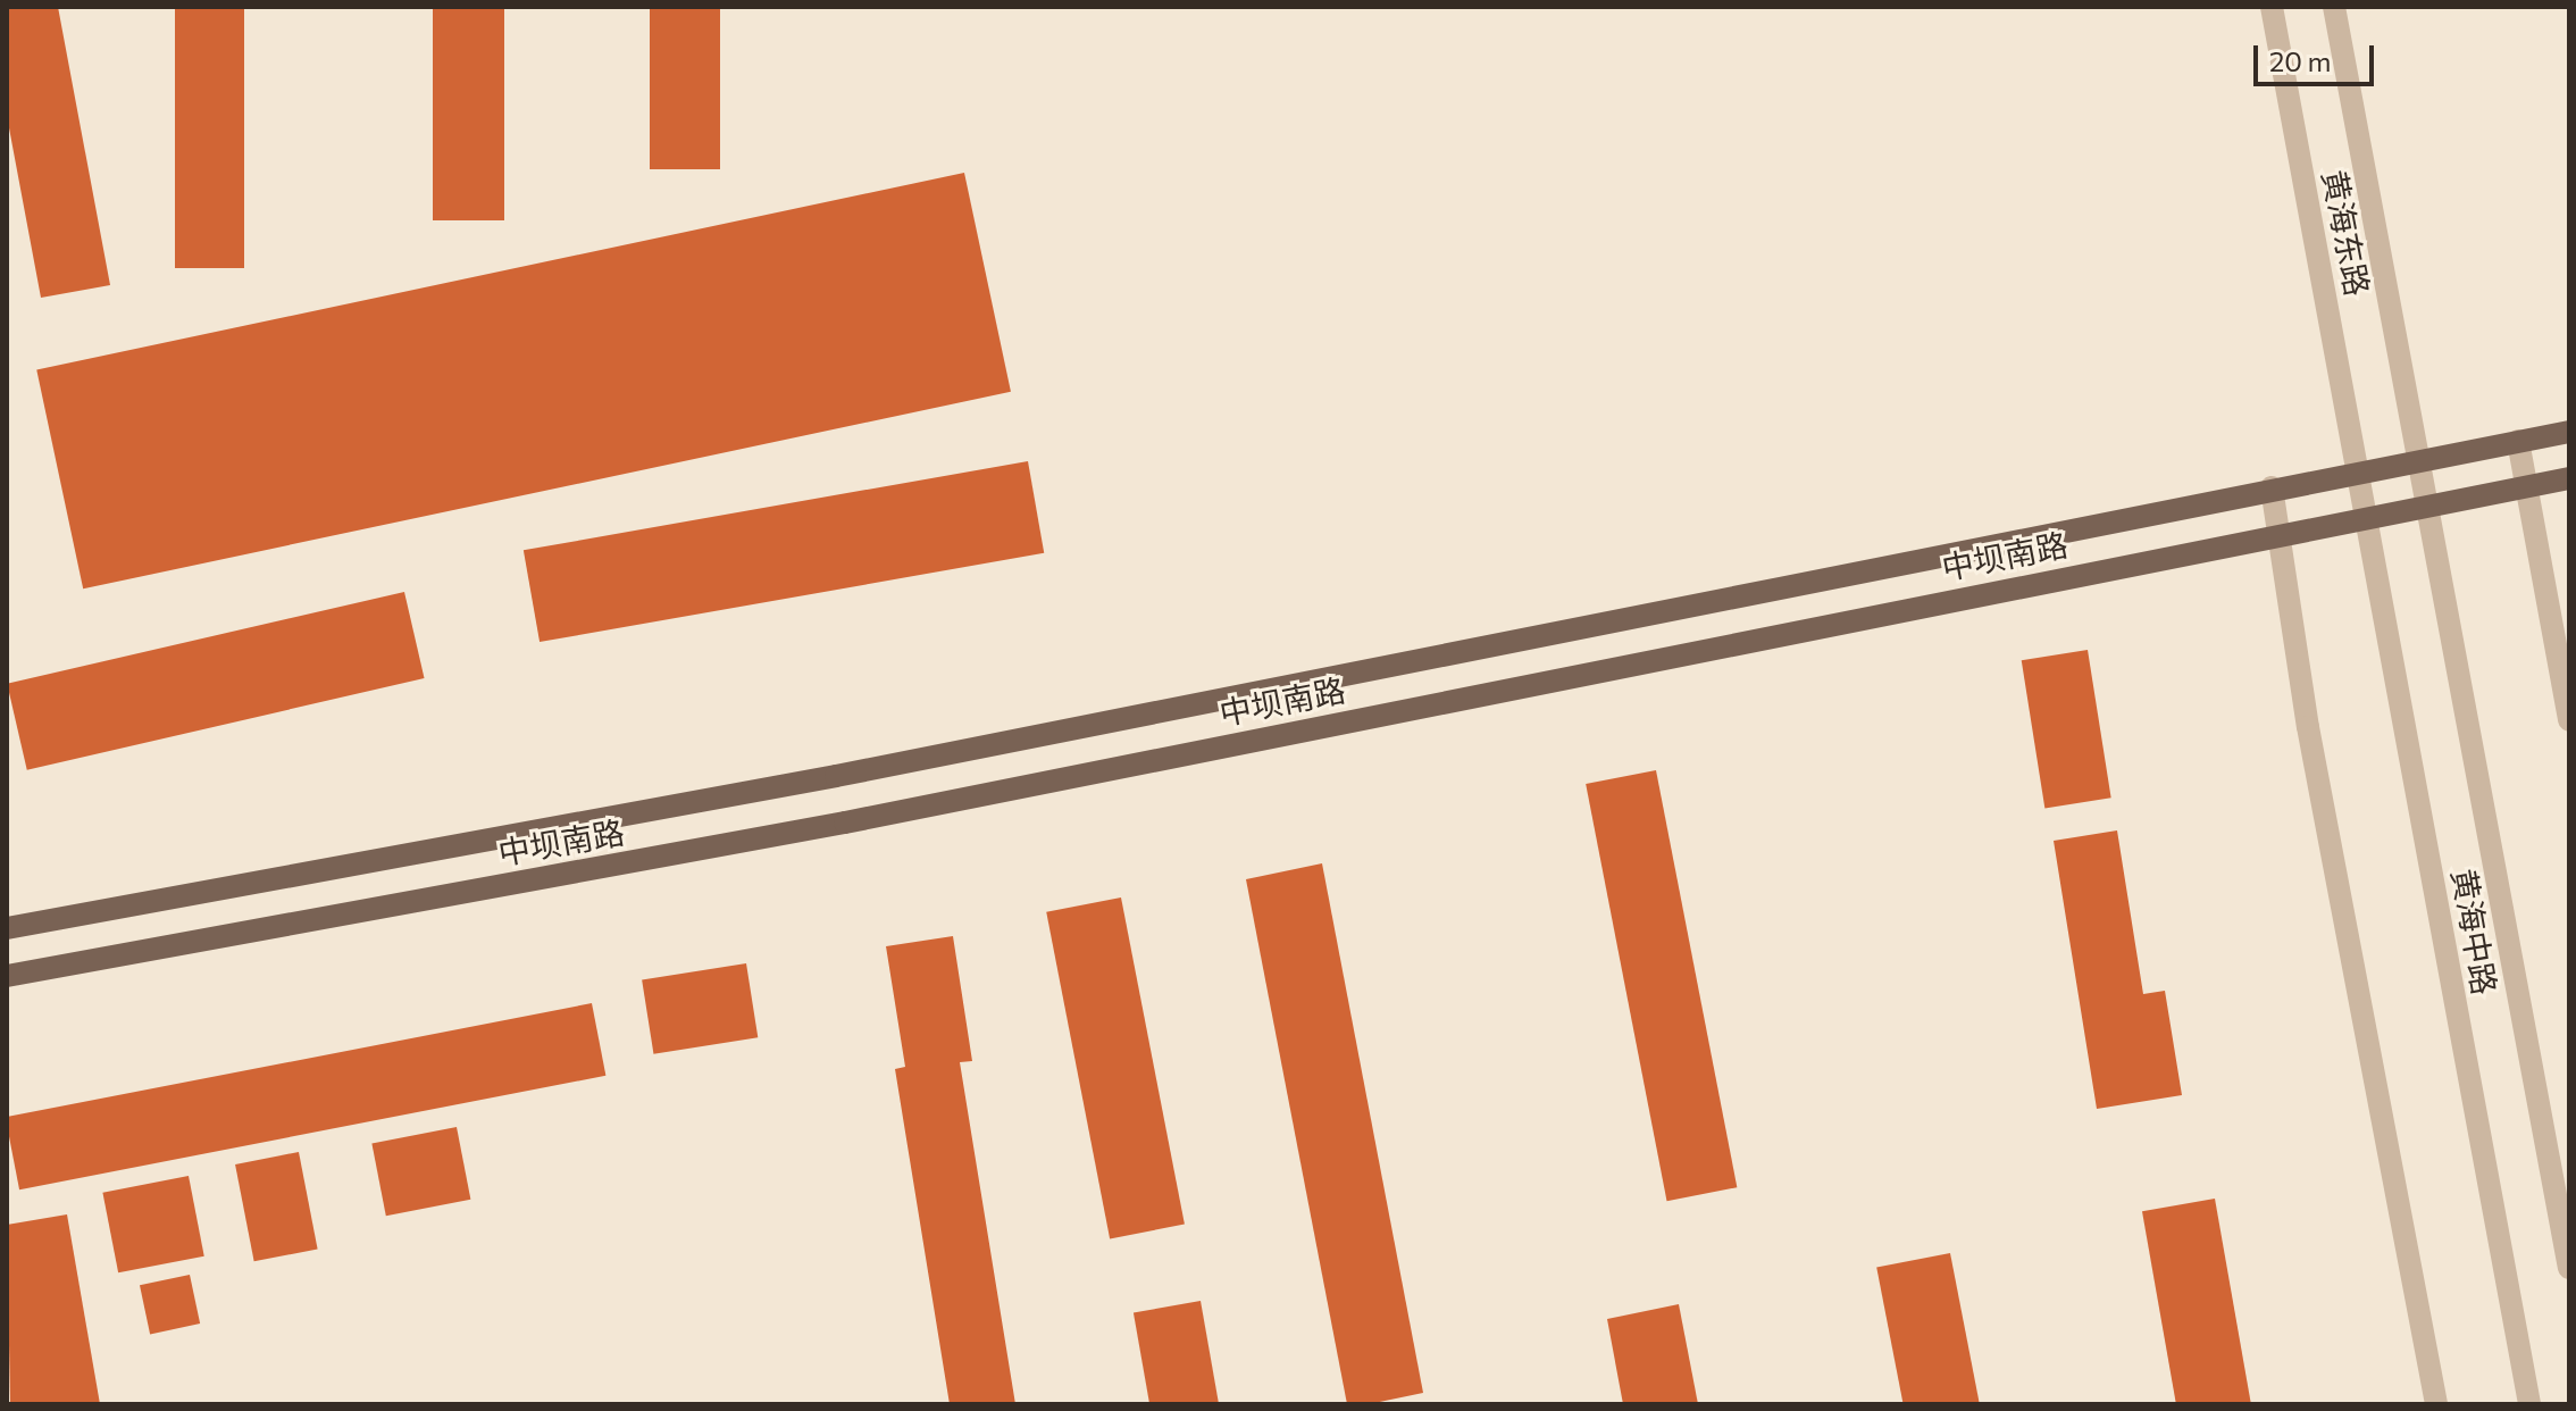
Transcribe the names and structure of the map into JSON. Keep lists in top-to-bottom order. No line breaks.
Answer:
{"streets":{"main road":["中坝南路"],"street":["黄海东路","黄海中路"]},"crossings":[["黄海东路","中坝南路"],["黄海东路","黄海中路"],["中坝南路","黄海中路"]],"scale_bar":"20 m"}
